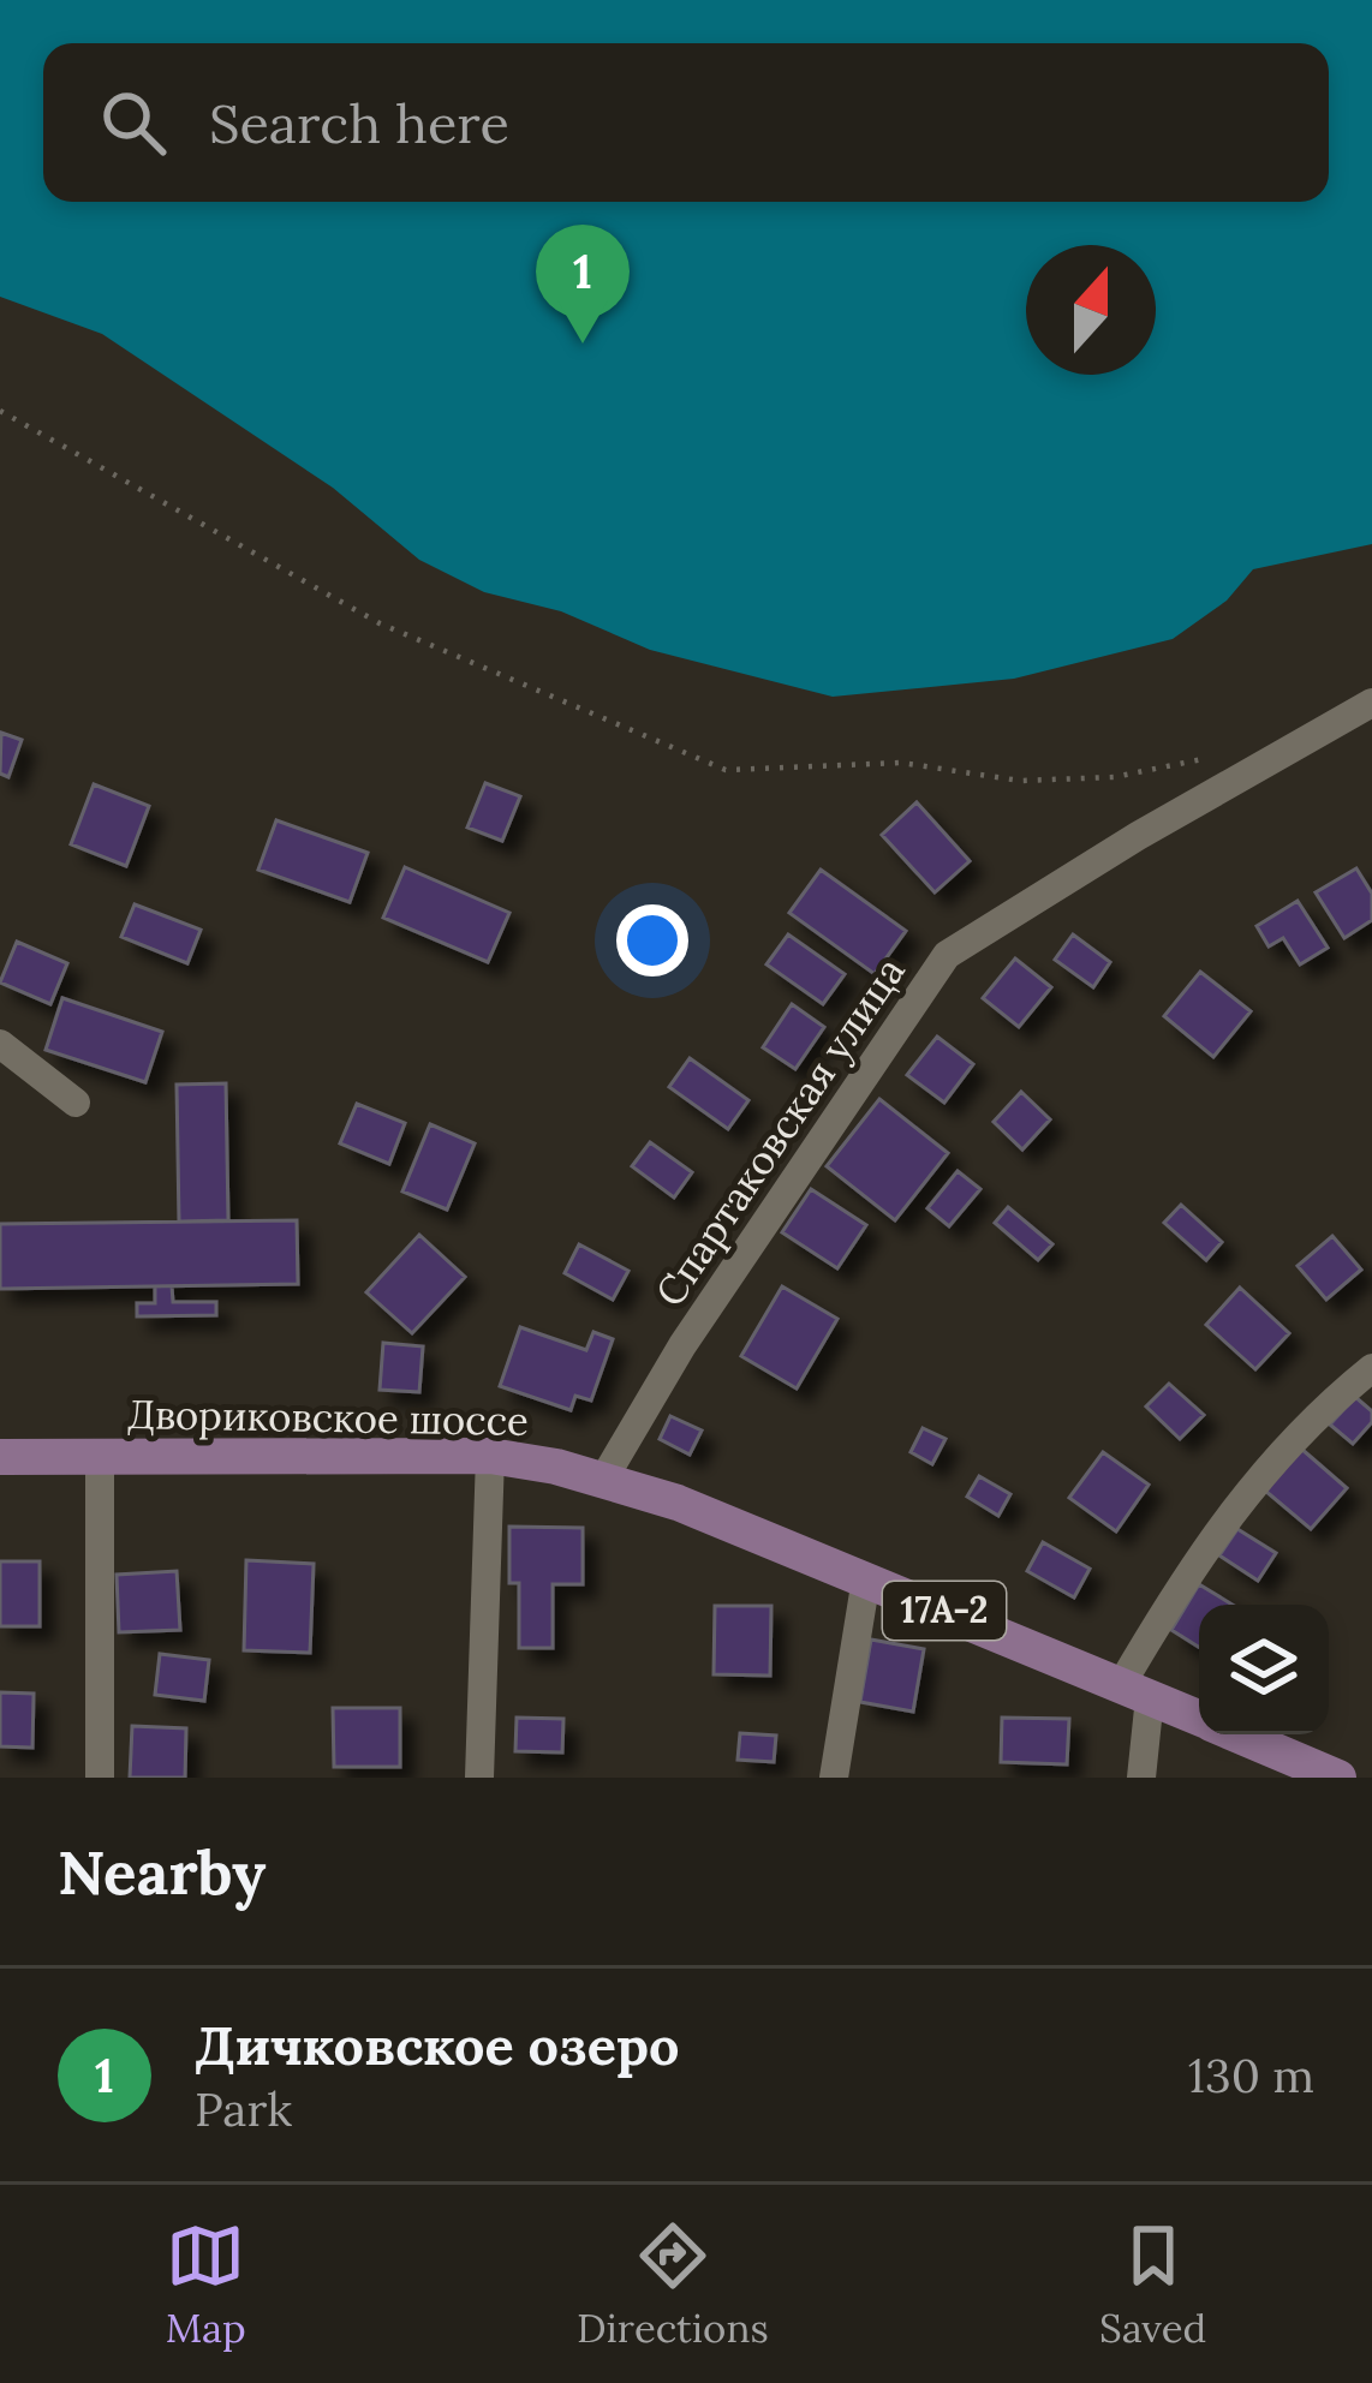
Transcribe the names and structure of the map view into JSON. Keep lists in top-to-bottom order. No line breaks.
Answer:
{"streets":{"main road":["Двориковское шоссе","17А-2"],"street":["Спартаковская улица"]},"crossings":[["Спартаковская улица","Двориковское шоссе"]],"north":"top","page":{"search":"Search here","pins":"1","heading":"Nearby","list":[{"mark":"1","name":"Дичковское озеро","note":"Park","value":"130 m"}],"nav":["Map","Directions","Saved"]}}
